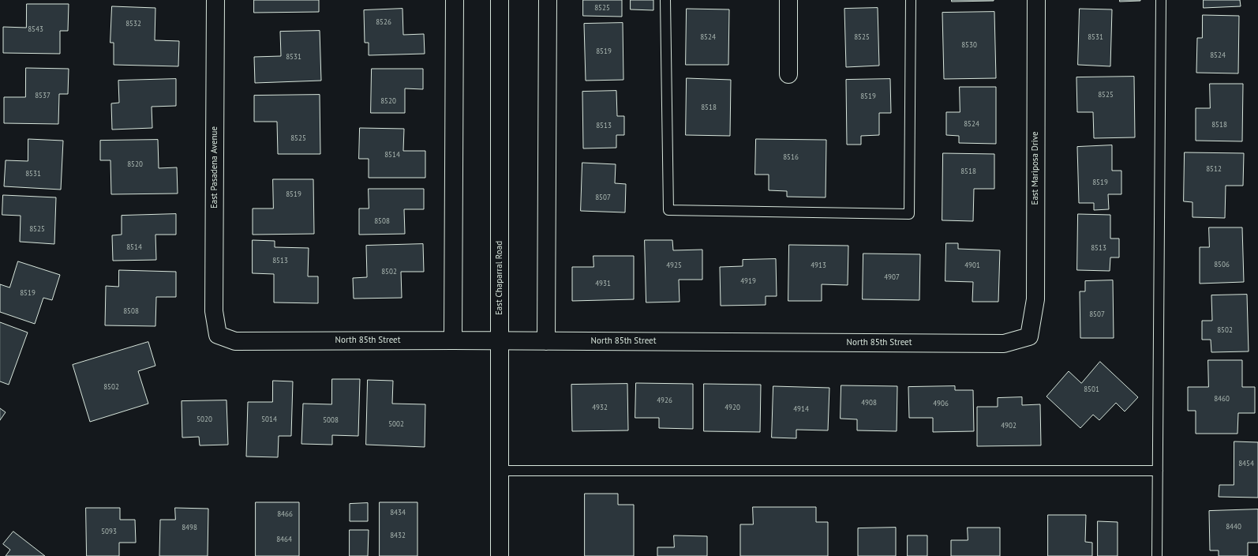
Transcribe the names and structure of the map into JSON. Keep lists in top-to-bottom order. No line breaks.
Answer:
{"streets":{"street":["East Pasadena Avenue","East Mariposa Drive","East Chaparral Road","North 85th Street"]},"crossings":[["East Pasadena Avenue","North 85th Street"],["East Mariposa Drive","North 85th Street"],["East Chaparral Road","North 85th Street"]],"house_numbers":["8525","8526","8532","8543","8524","8525","8531","8530","8519","8524","8531","8525","8537","8519","8520","8518","8524","8518","8513","8525","8514","8516","8520","8512","8518","8531","8519","8519","8507","8508","8525","8514","8513","8513","8506","4925","4913","4901","8502","4907","4919","4931","8519","8508","8507","8502","8502","8501","8460","4926","4908","4906","4932","4920","4914","5020","5014","5008","5002","4902","8454","8434","8466","8440","8498","5093","8432","8464"]}
